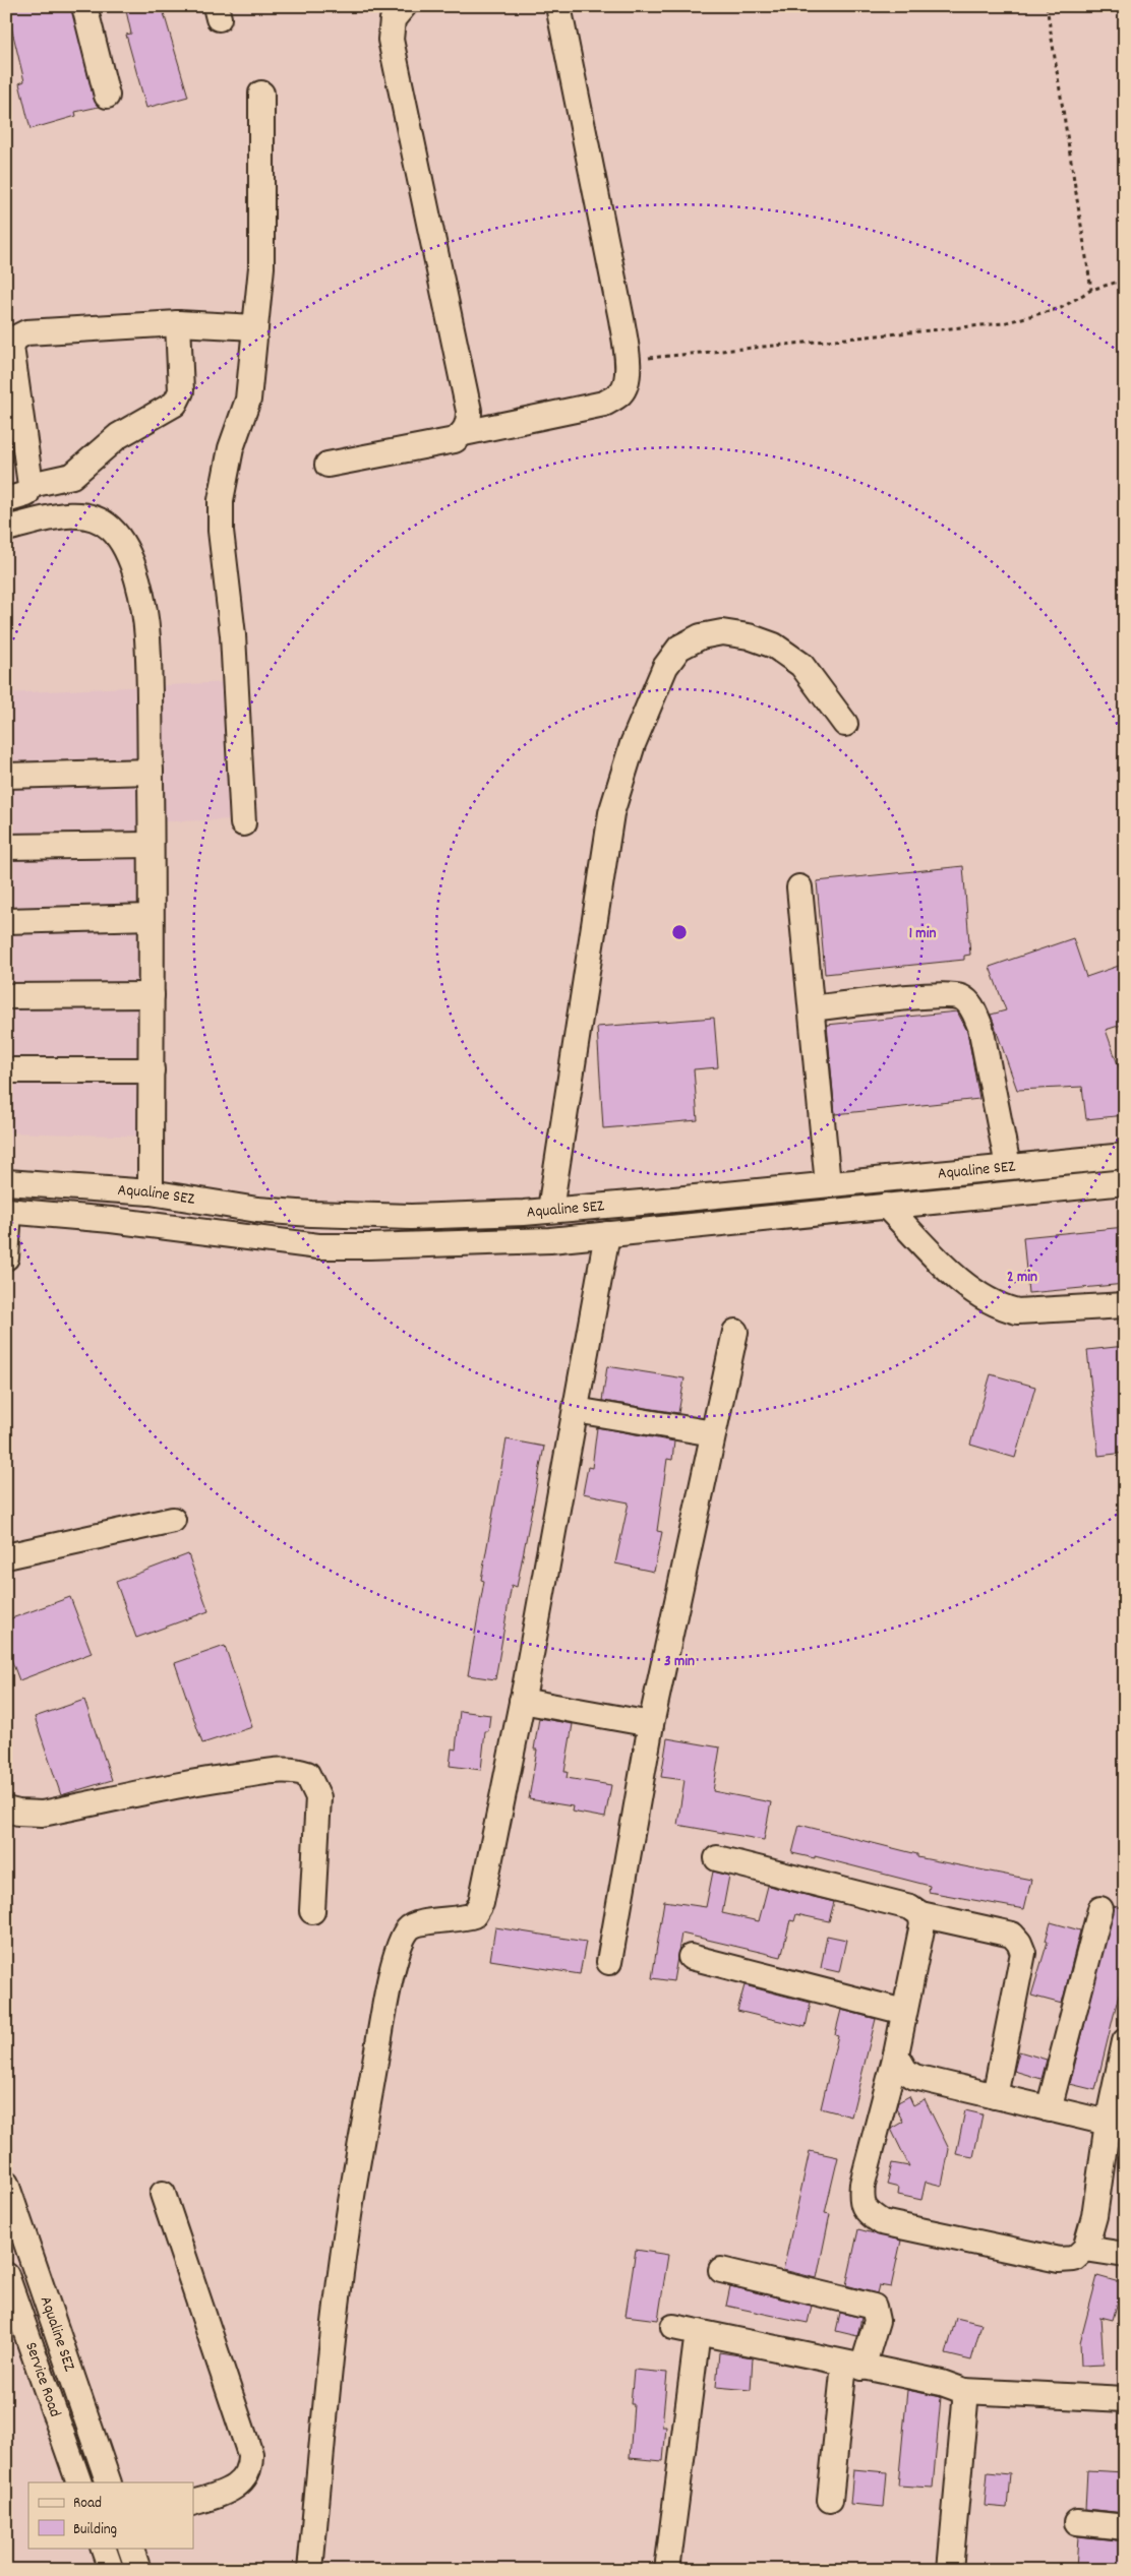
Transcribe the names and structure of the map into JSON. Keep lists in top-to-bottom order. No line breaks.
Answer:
{"streets":{"street":["Aqualine SEZ","Service Road"]},"legend":["Road","Building"],"rings":["1 min","2 min","3 min"]}
